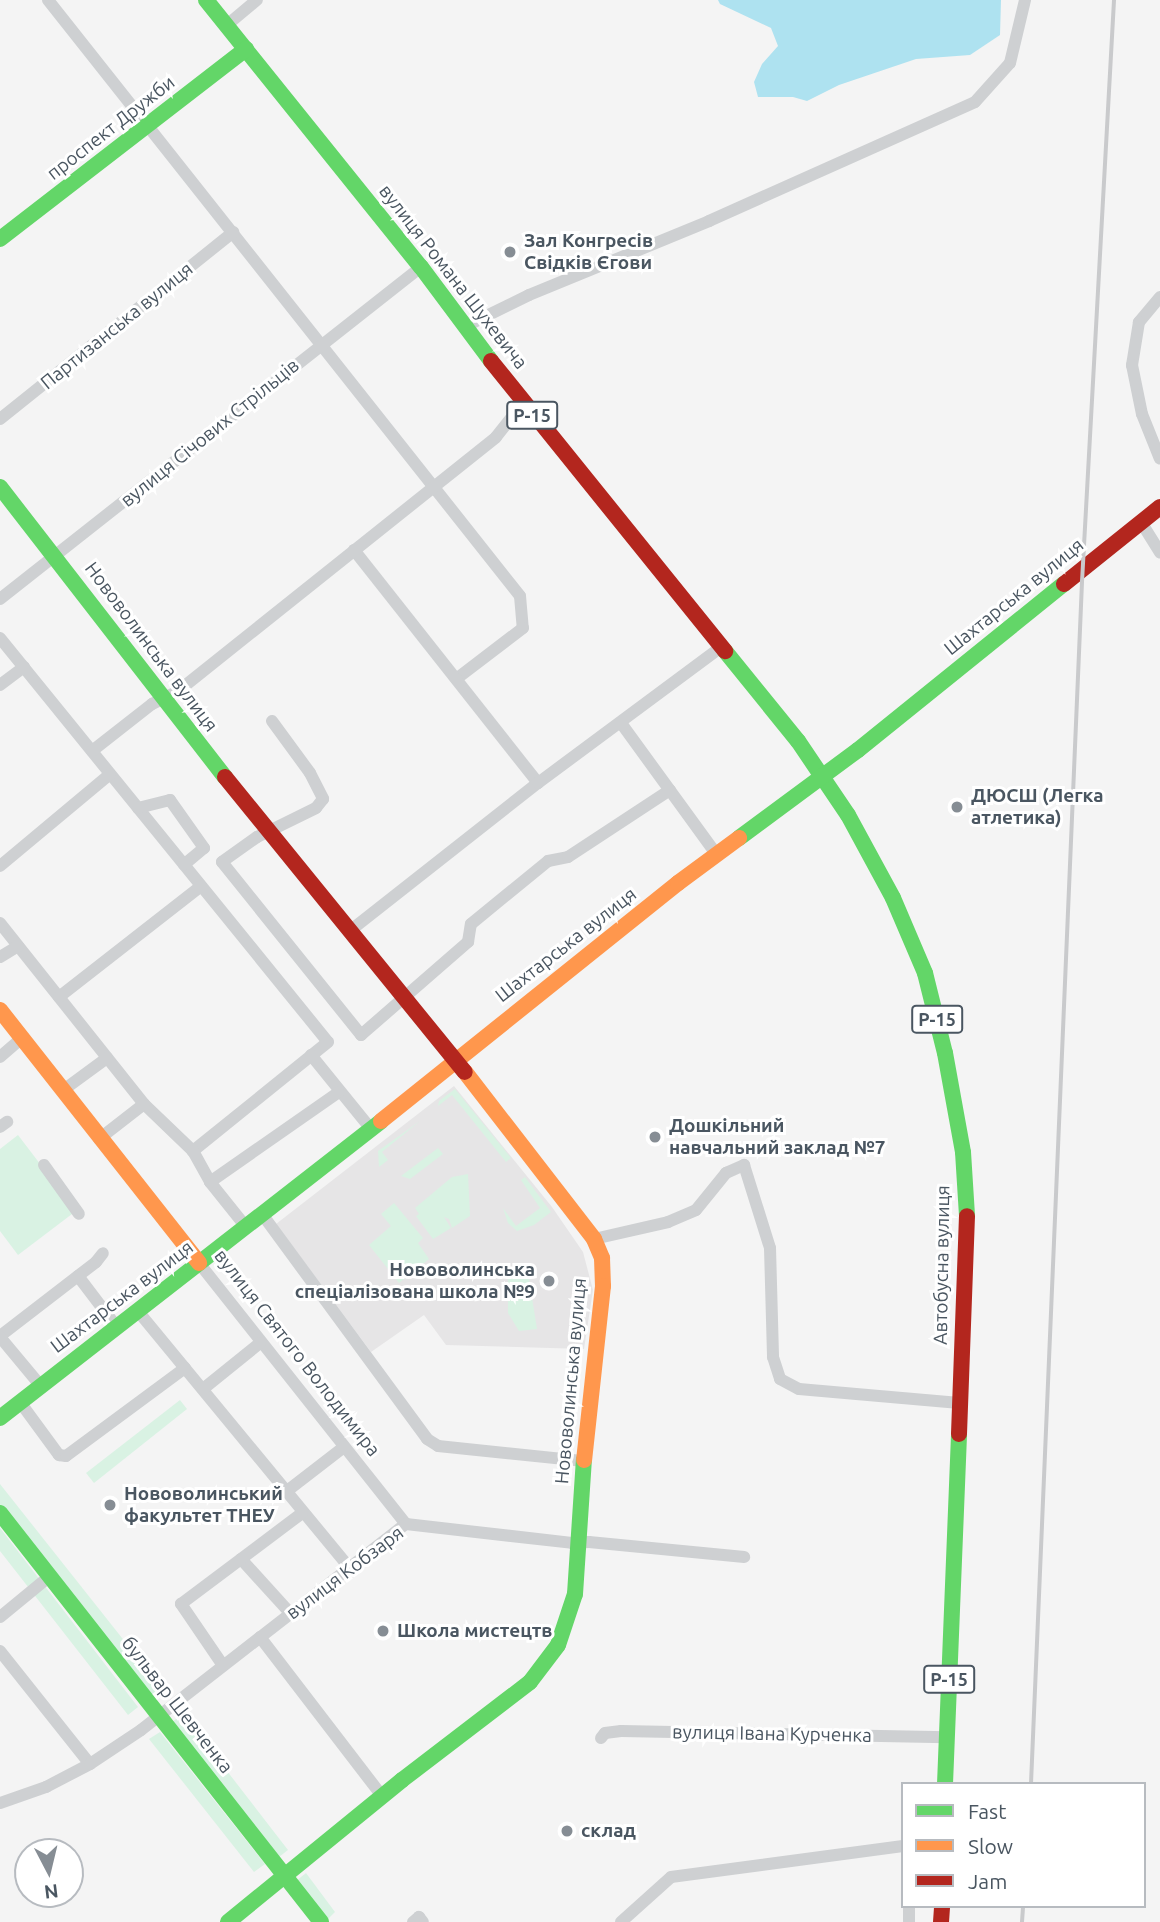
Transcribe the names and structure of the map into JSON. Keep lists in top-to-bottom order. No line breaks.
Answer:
{"streets":{"street":["проспект Дружби","вулиця Романа Шухевича","Партизанська вулиця","Р-15","вулиця Січових Стрільців","Шахтарська вулиця","Нововолинська вулиця","Автобусна вулиця","вулиця Святого Володимира","вулиця Кобзаря","бульвар Шевченка","вулиця Івана Курченка"]},"crossings":[["проспект Дружби","вулиця Романа Шухевича"],["вулиця Романа Шухевича","вулиця Січових Стрільців"],["вулиця Романа Шухевича","Шахтарська вулиця"],["вулиця Романа Шухевича","Автобусна вулиця"],["вулиця Січових Стрільців","Нововолинська вулиця"],["Шахтарська вулиця","Нововолинська вулиця"],["Шахтарська вулиця","Автобусна вулиця"],["Шахтарська вулиця","вулиця Святого Володимира"],["Нововолинська вулиця","вулиця Кобзаря"],["Нововолинська вулиця","бульвар Шевченка"],["Автобусна вулиця","вулиця Івана Курченка"],["вулиця Святого Володимира","вулиця Кобзаря"],["вулиця Кобзаря","бульвар Шевченка"]],"places":["Зал Конгресів Свідків Єгови","ДЮСШ (Легка атлетика)","Дошкільний навчальний заклад №7","Нововолинська спеціалізована школа №9","Нововолинський факультет ТНЕУ","Школа мистецтв","склад"],"legend":["Fast","Slow","Jam"],"north":"bottom"}
